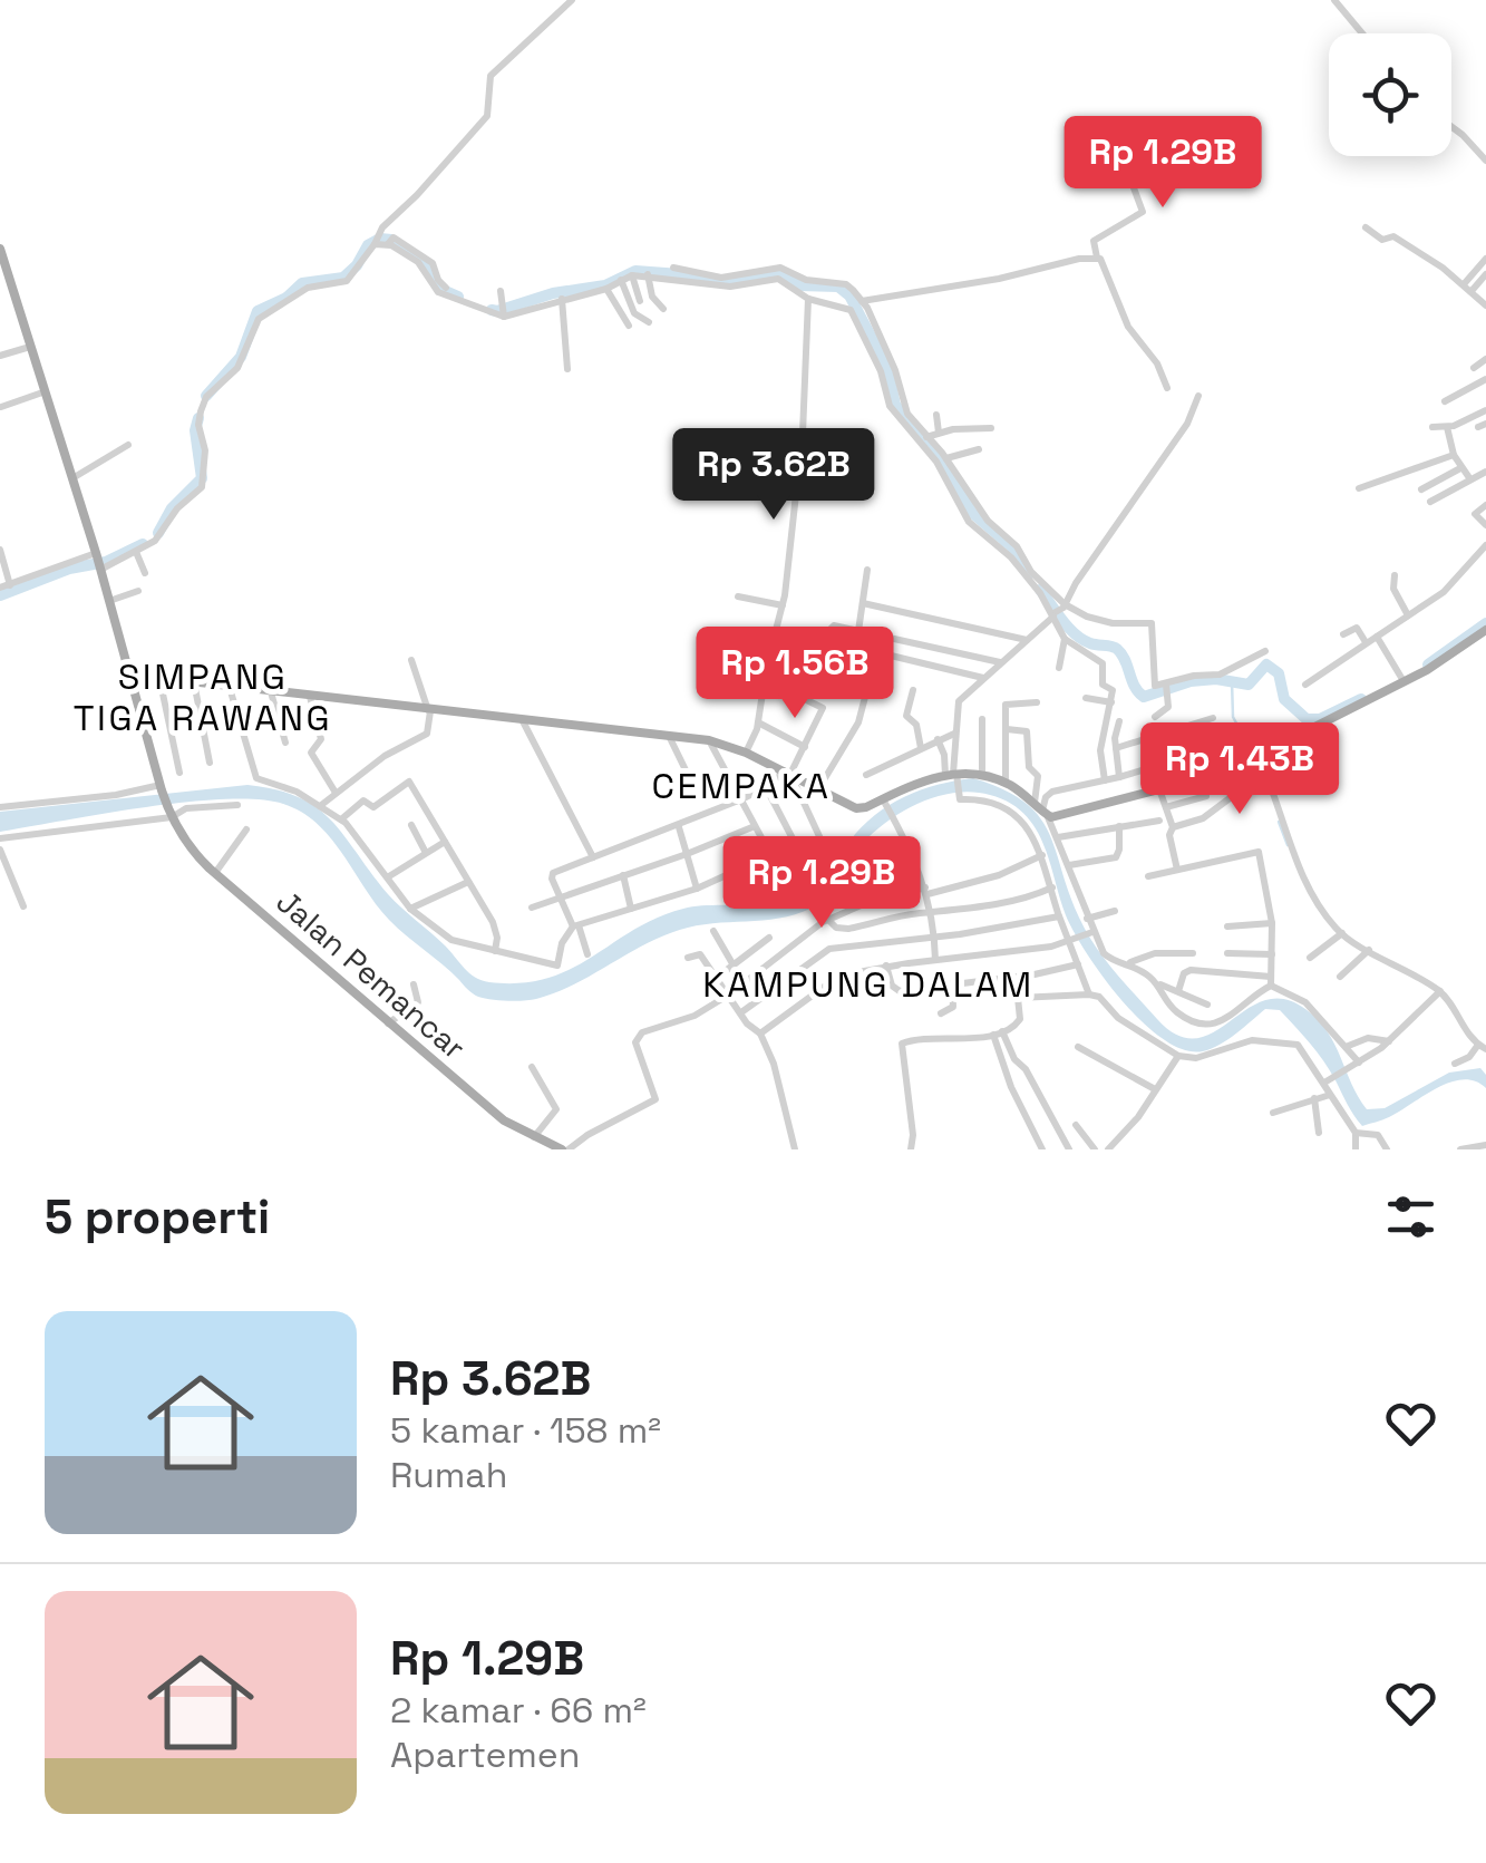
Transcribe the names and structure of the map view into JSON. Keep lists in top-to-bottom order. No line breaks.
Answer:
{"streets":{"main road":["Jalan Pemancar"]},"districts":["SIMPANG TIGA RAWANG","CEMPAKA","KAMPUNG DALAM"],"page":{"price":["Rp 1.29B","Rp 3.62B","Rp 1.56B","Rp 1.43B","Rp 1.29B"],"heading":"5 properti","list":[{"name":"Rp 3.62B","note":"5 kamar · 158 m² · Rumah"},{"name":"Rp 1.29B","note":"2 kamar · 66 m² · Apartemen"}]}}
